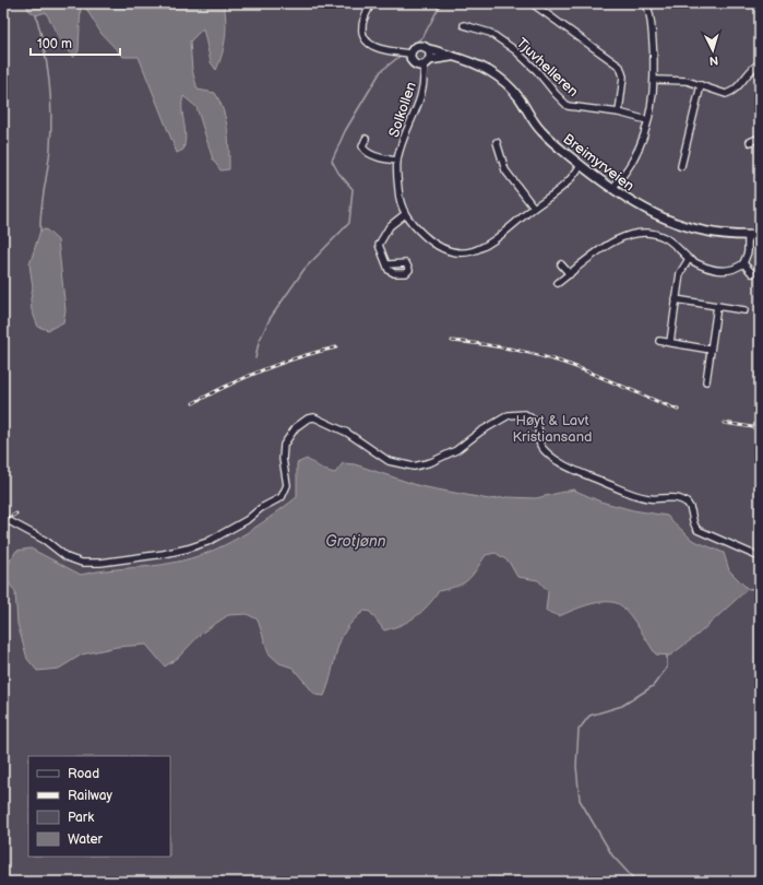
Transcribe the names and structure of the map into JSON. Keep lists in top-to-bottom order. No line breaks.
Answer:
{"streets":{"street":["Tjuvhelleren","Solkollen","Breimyrveien"]},"crossings":[["Solkollen","Breimyrveien"]],"water":["Grotjønn"],"parks":["Høyt & Lavt Kristiansand"],"legend":["Road","Railway","Park","Water"],"scale_bar":"100 m","north":"bottom"}
